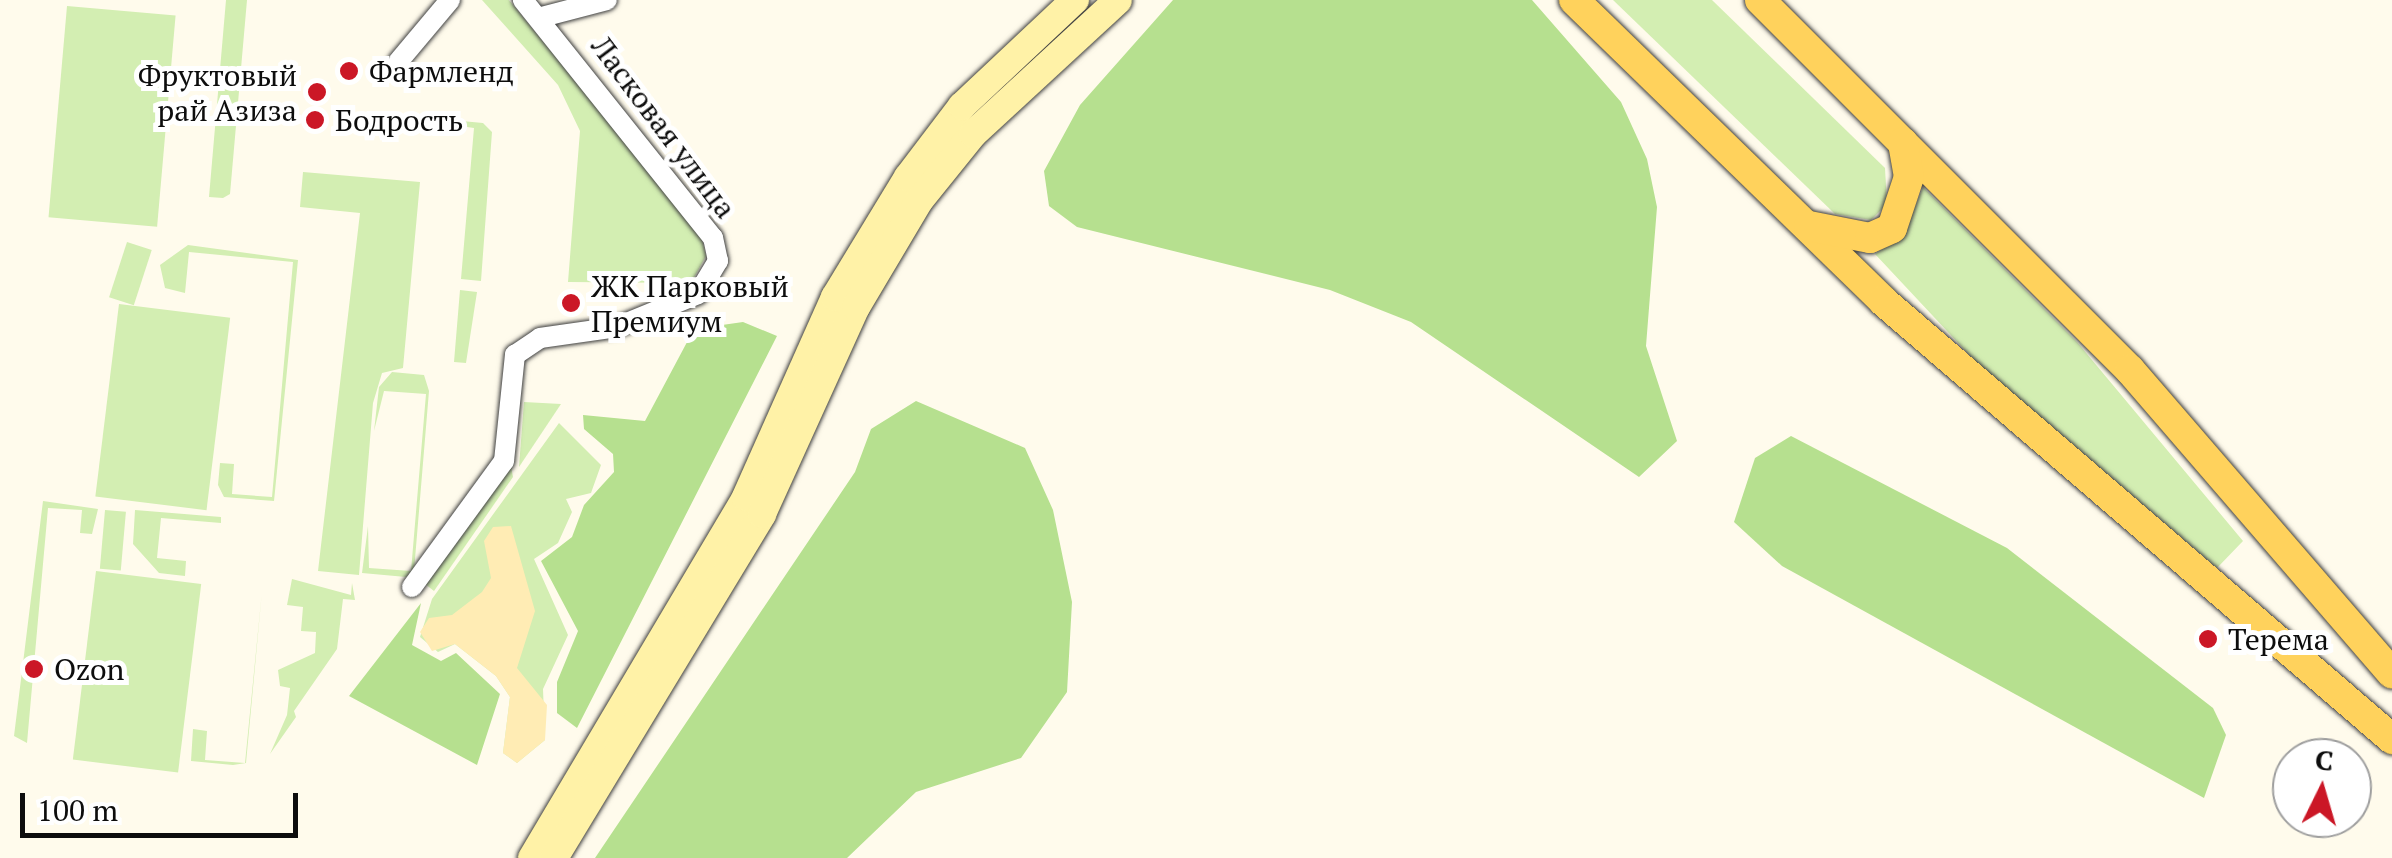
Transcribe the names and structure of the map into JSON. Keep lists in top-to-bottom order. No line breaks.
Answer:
{"streets":{"street":["Ласковая улица"]},"places":["Фармленд","Фруктовый рай Азиза","Бодрость","ЖК Парковый Премиум","Терема","Ozon"],"scale_bar":"100 m","north":"top"}
